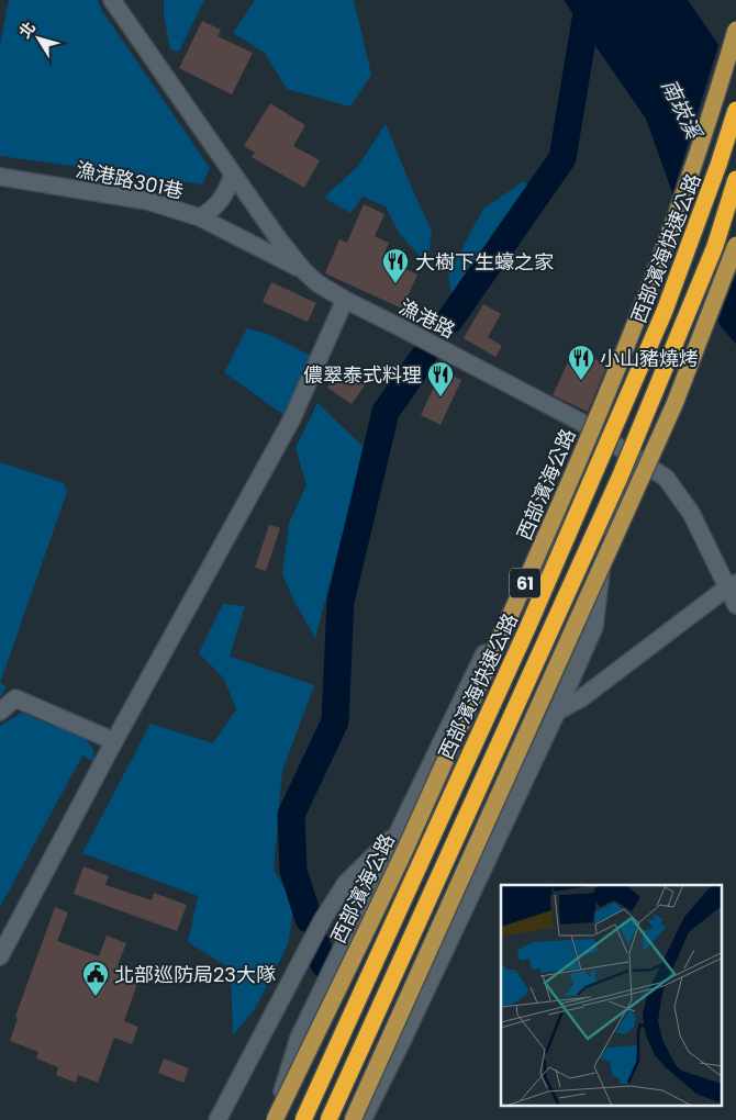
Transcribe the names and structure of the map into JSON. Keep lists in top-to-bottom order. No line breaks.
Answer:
{"streets":{"highway":["西部濱海快速公路","61"],"main road":["西部濱海公路"],"street":["漁港路301巷","漁港路"]},"crossings":[["漁港路301巷","漁港路"]],"water":["南崁溪"],"places":{"restaurant":["大樹下生蠔之家","小山豬燒烤","儂翠泰式料理"],"public building":["北部巡防局23大隊"]},"north":"top left"}
